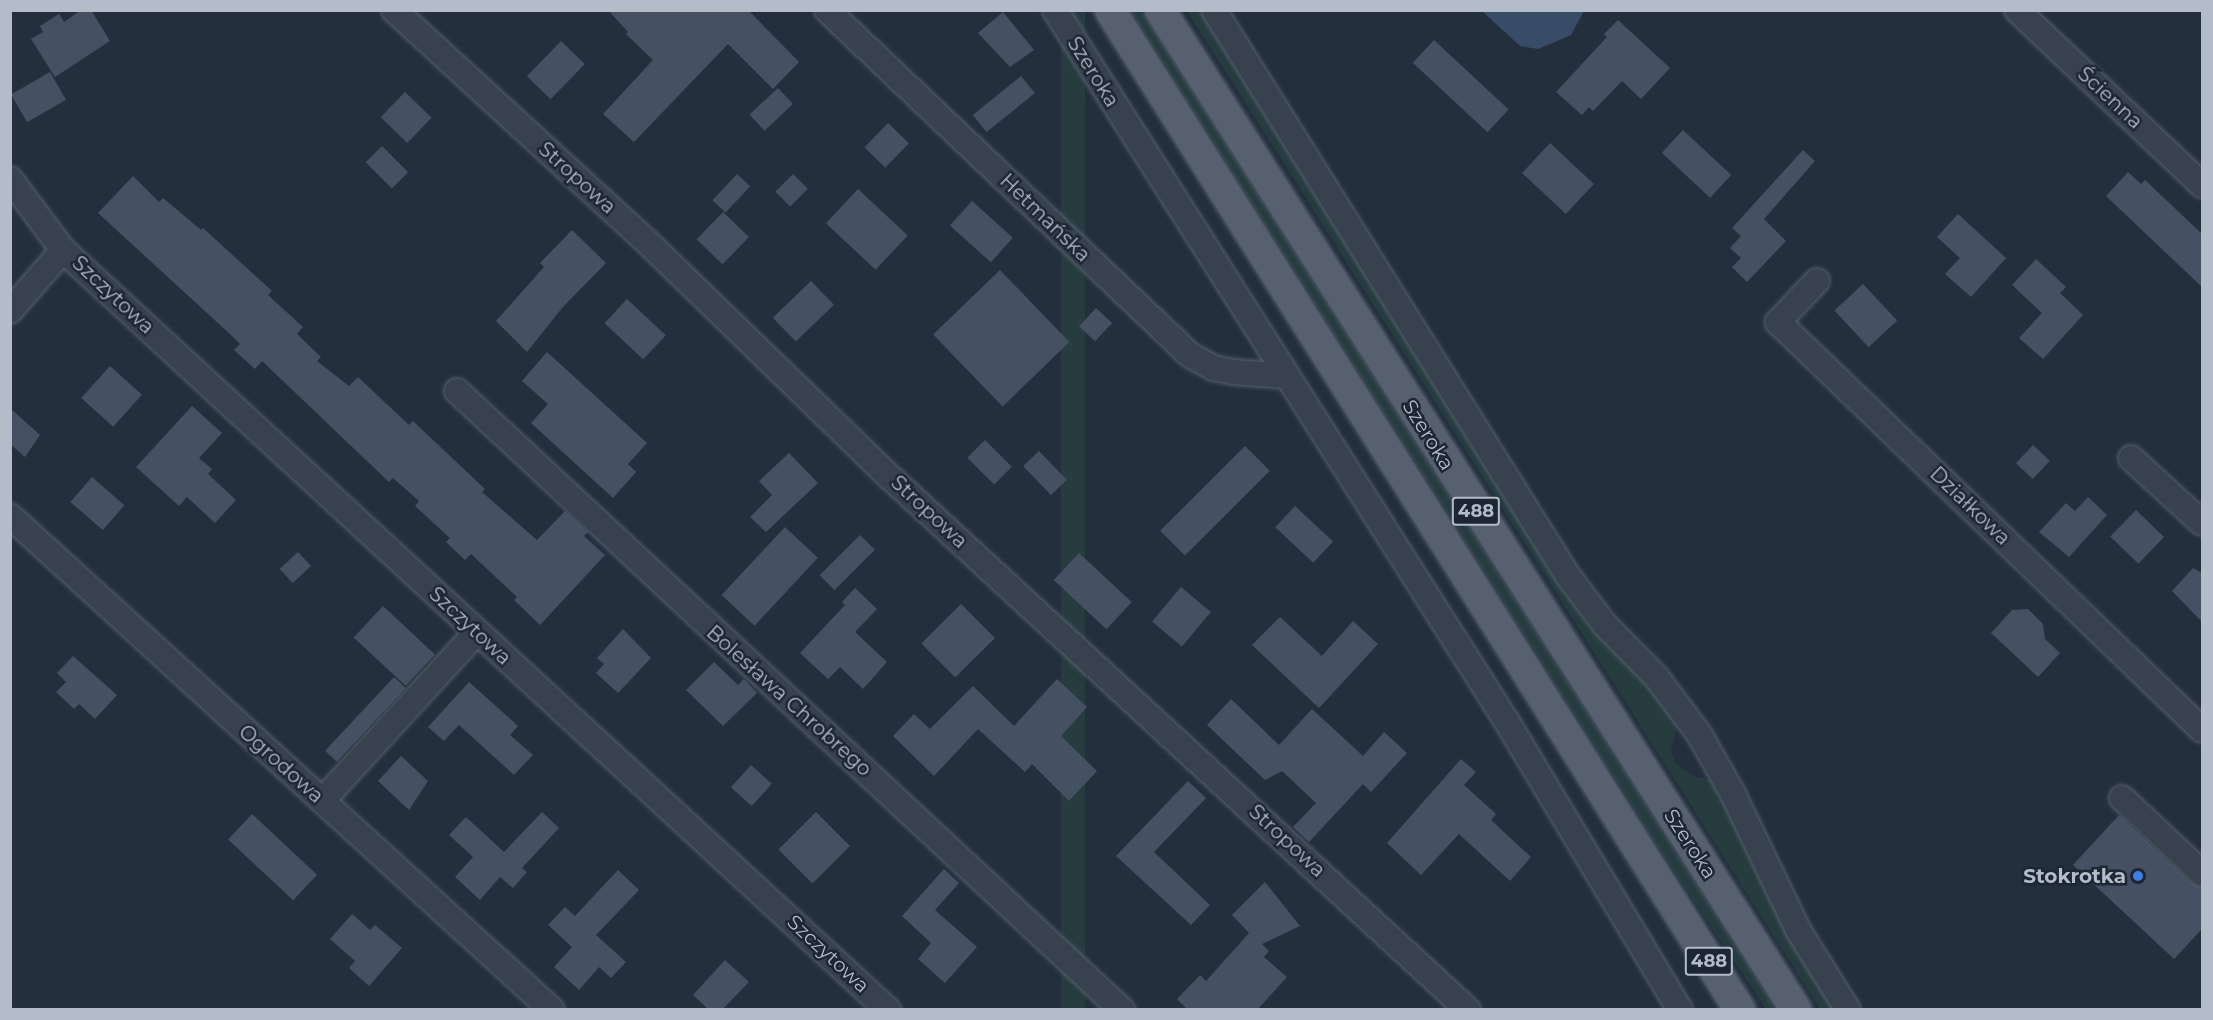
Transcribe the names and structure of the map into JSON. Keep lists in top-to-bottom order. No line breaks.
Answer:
{"streets":{"main road":["Szeroka","488"],"street":["Ścienna","Stropowa","Hetmańska","Szczytowa","Działkowa","Bolesława Chrobrego","Ogrodowa"]},"crossings":[["Szeroka","Hetmańska"]],"places":["Stokrotka"]}
